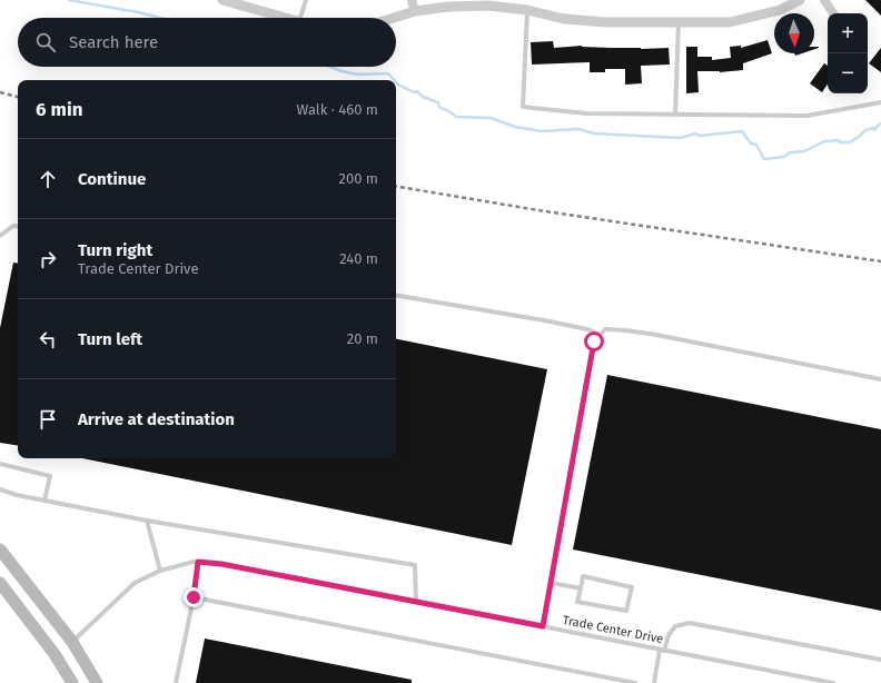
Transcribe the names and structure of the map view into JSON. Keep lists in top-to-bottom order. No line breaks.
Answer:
{"streets":{"lane":["Trade Center Drive"]},"north":"bottom","page":{"map_buttons":["+","−"],"search":"Search here","heading":["6 min","Walk · 460 m"],"list":[["Continue","200 m"],["Turn right","Trade Center Drive","240 m"],["Turn left","20 m"],"Arrive at destination"]}}
